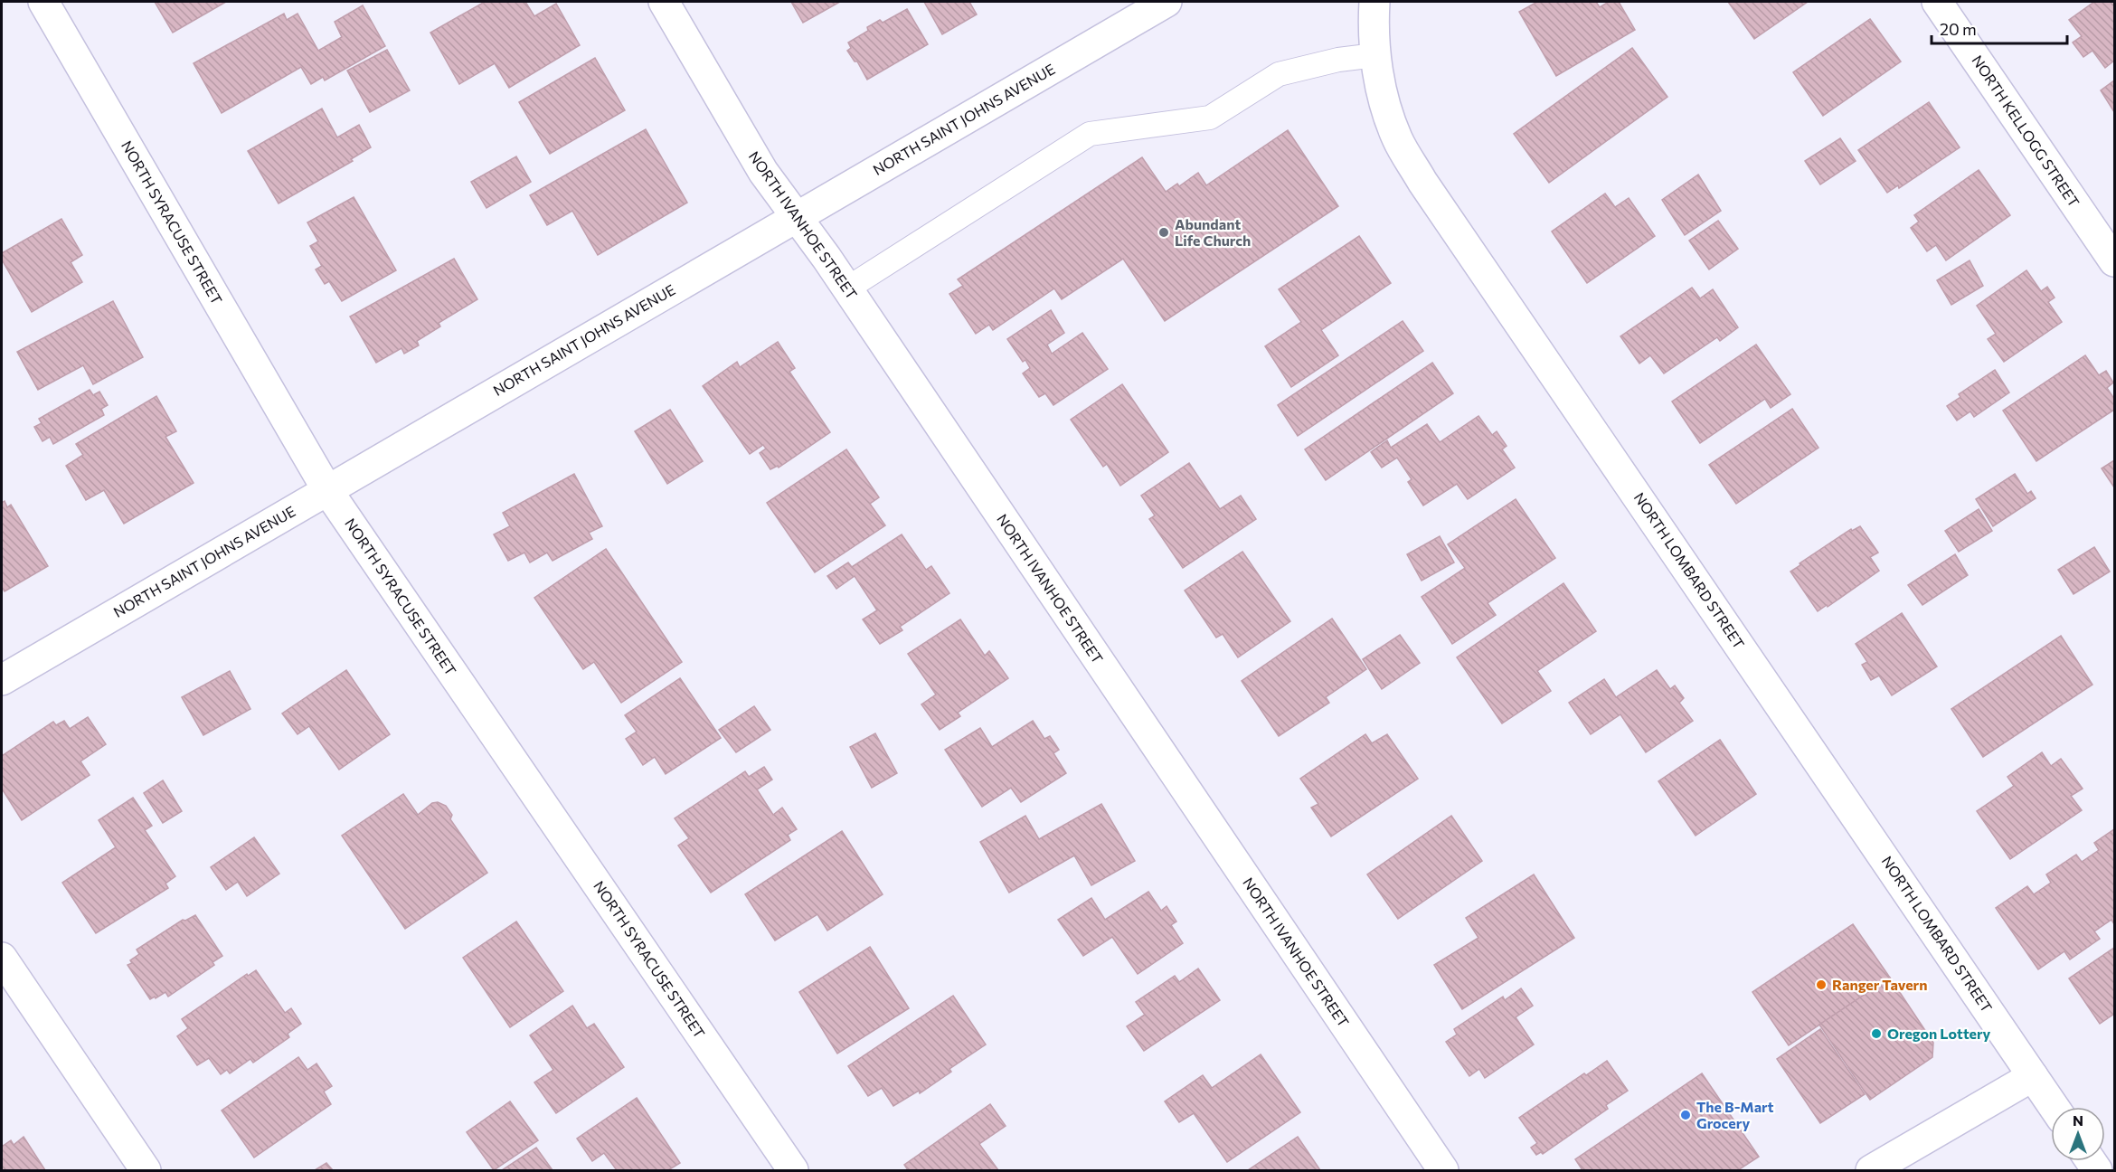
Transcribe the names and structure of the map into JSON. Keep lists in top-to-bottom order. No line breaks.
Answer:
{"streets":{"street":["NORTH SAINT JOHNS AVENUE","NORTH KELLOGG STREET","NORTH SYRACUSE STREET","NORTH IVANHOE STREET","NORTH LOMBARD STREET"]},"crossings":[["NORTH SAINT JOHNS AVENUE","NORTH SYRACUSE STREET"],["NORTH SAINT JOHNS AVENUE","NORTH IVANHOE STREET"]],"places":["Abundant Life Church","Ranger Tavern","Oregon Lottery","The B-Mart Grocery"],"scale_bar":"20 m","north":"top"}
